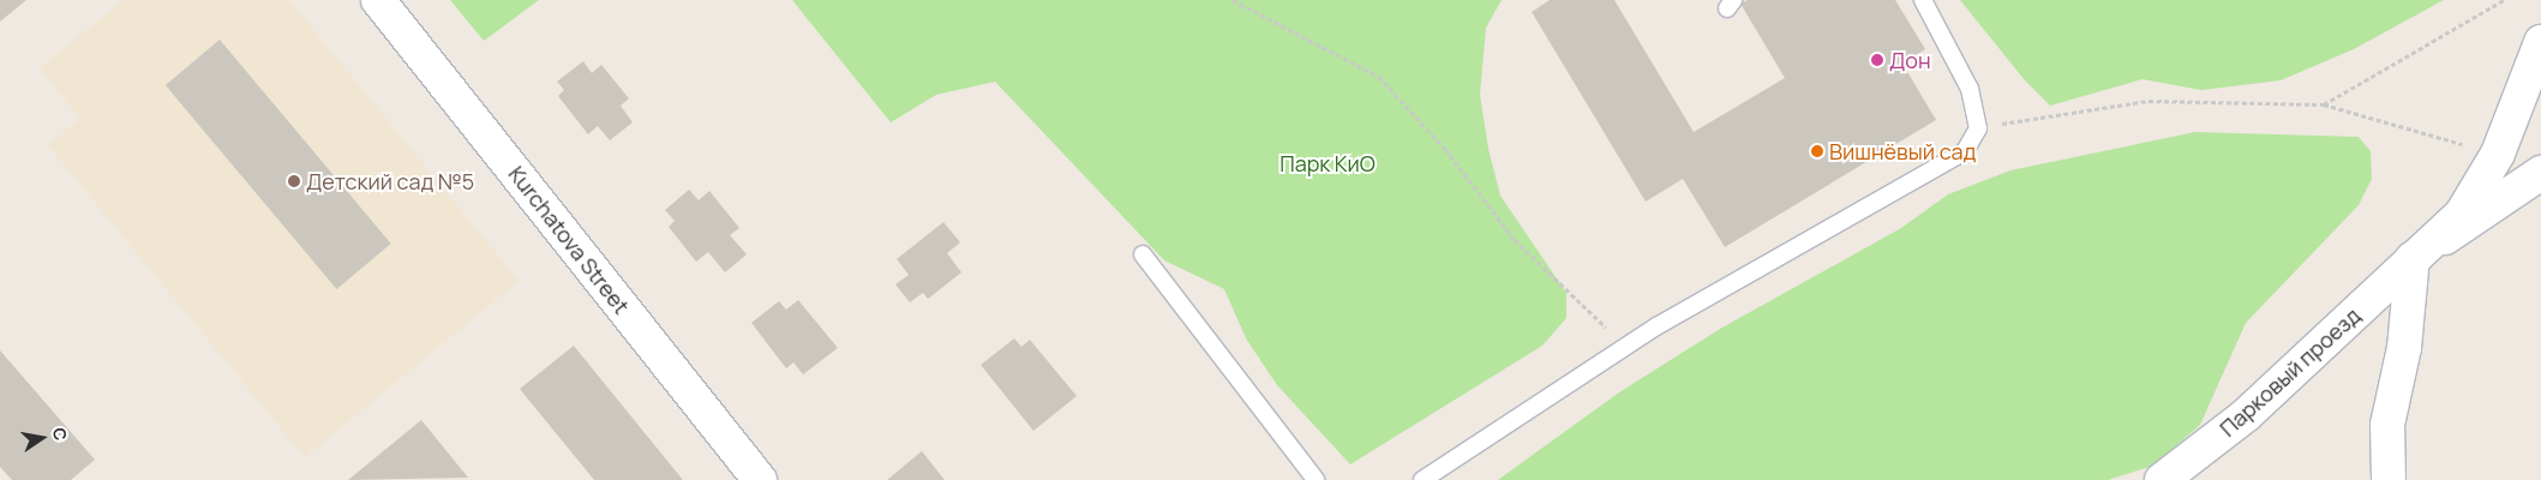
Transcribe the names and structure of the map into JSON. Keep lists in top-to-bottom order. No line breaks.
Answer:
{"streets":{"street":["Kurchatova Street","Парковый проезд"]},"parks":["Парк КиО"],"places":["Дон","Вишнёвый сад","Детский сад №5"],"north":"right"}
